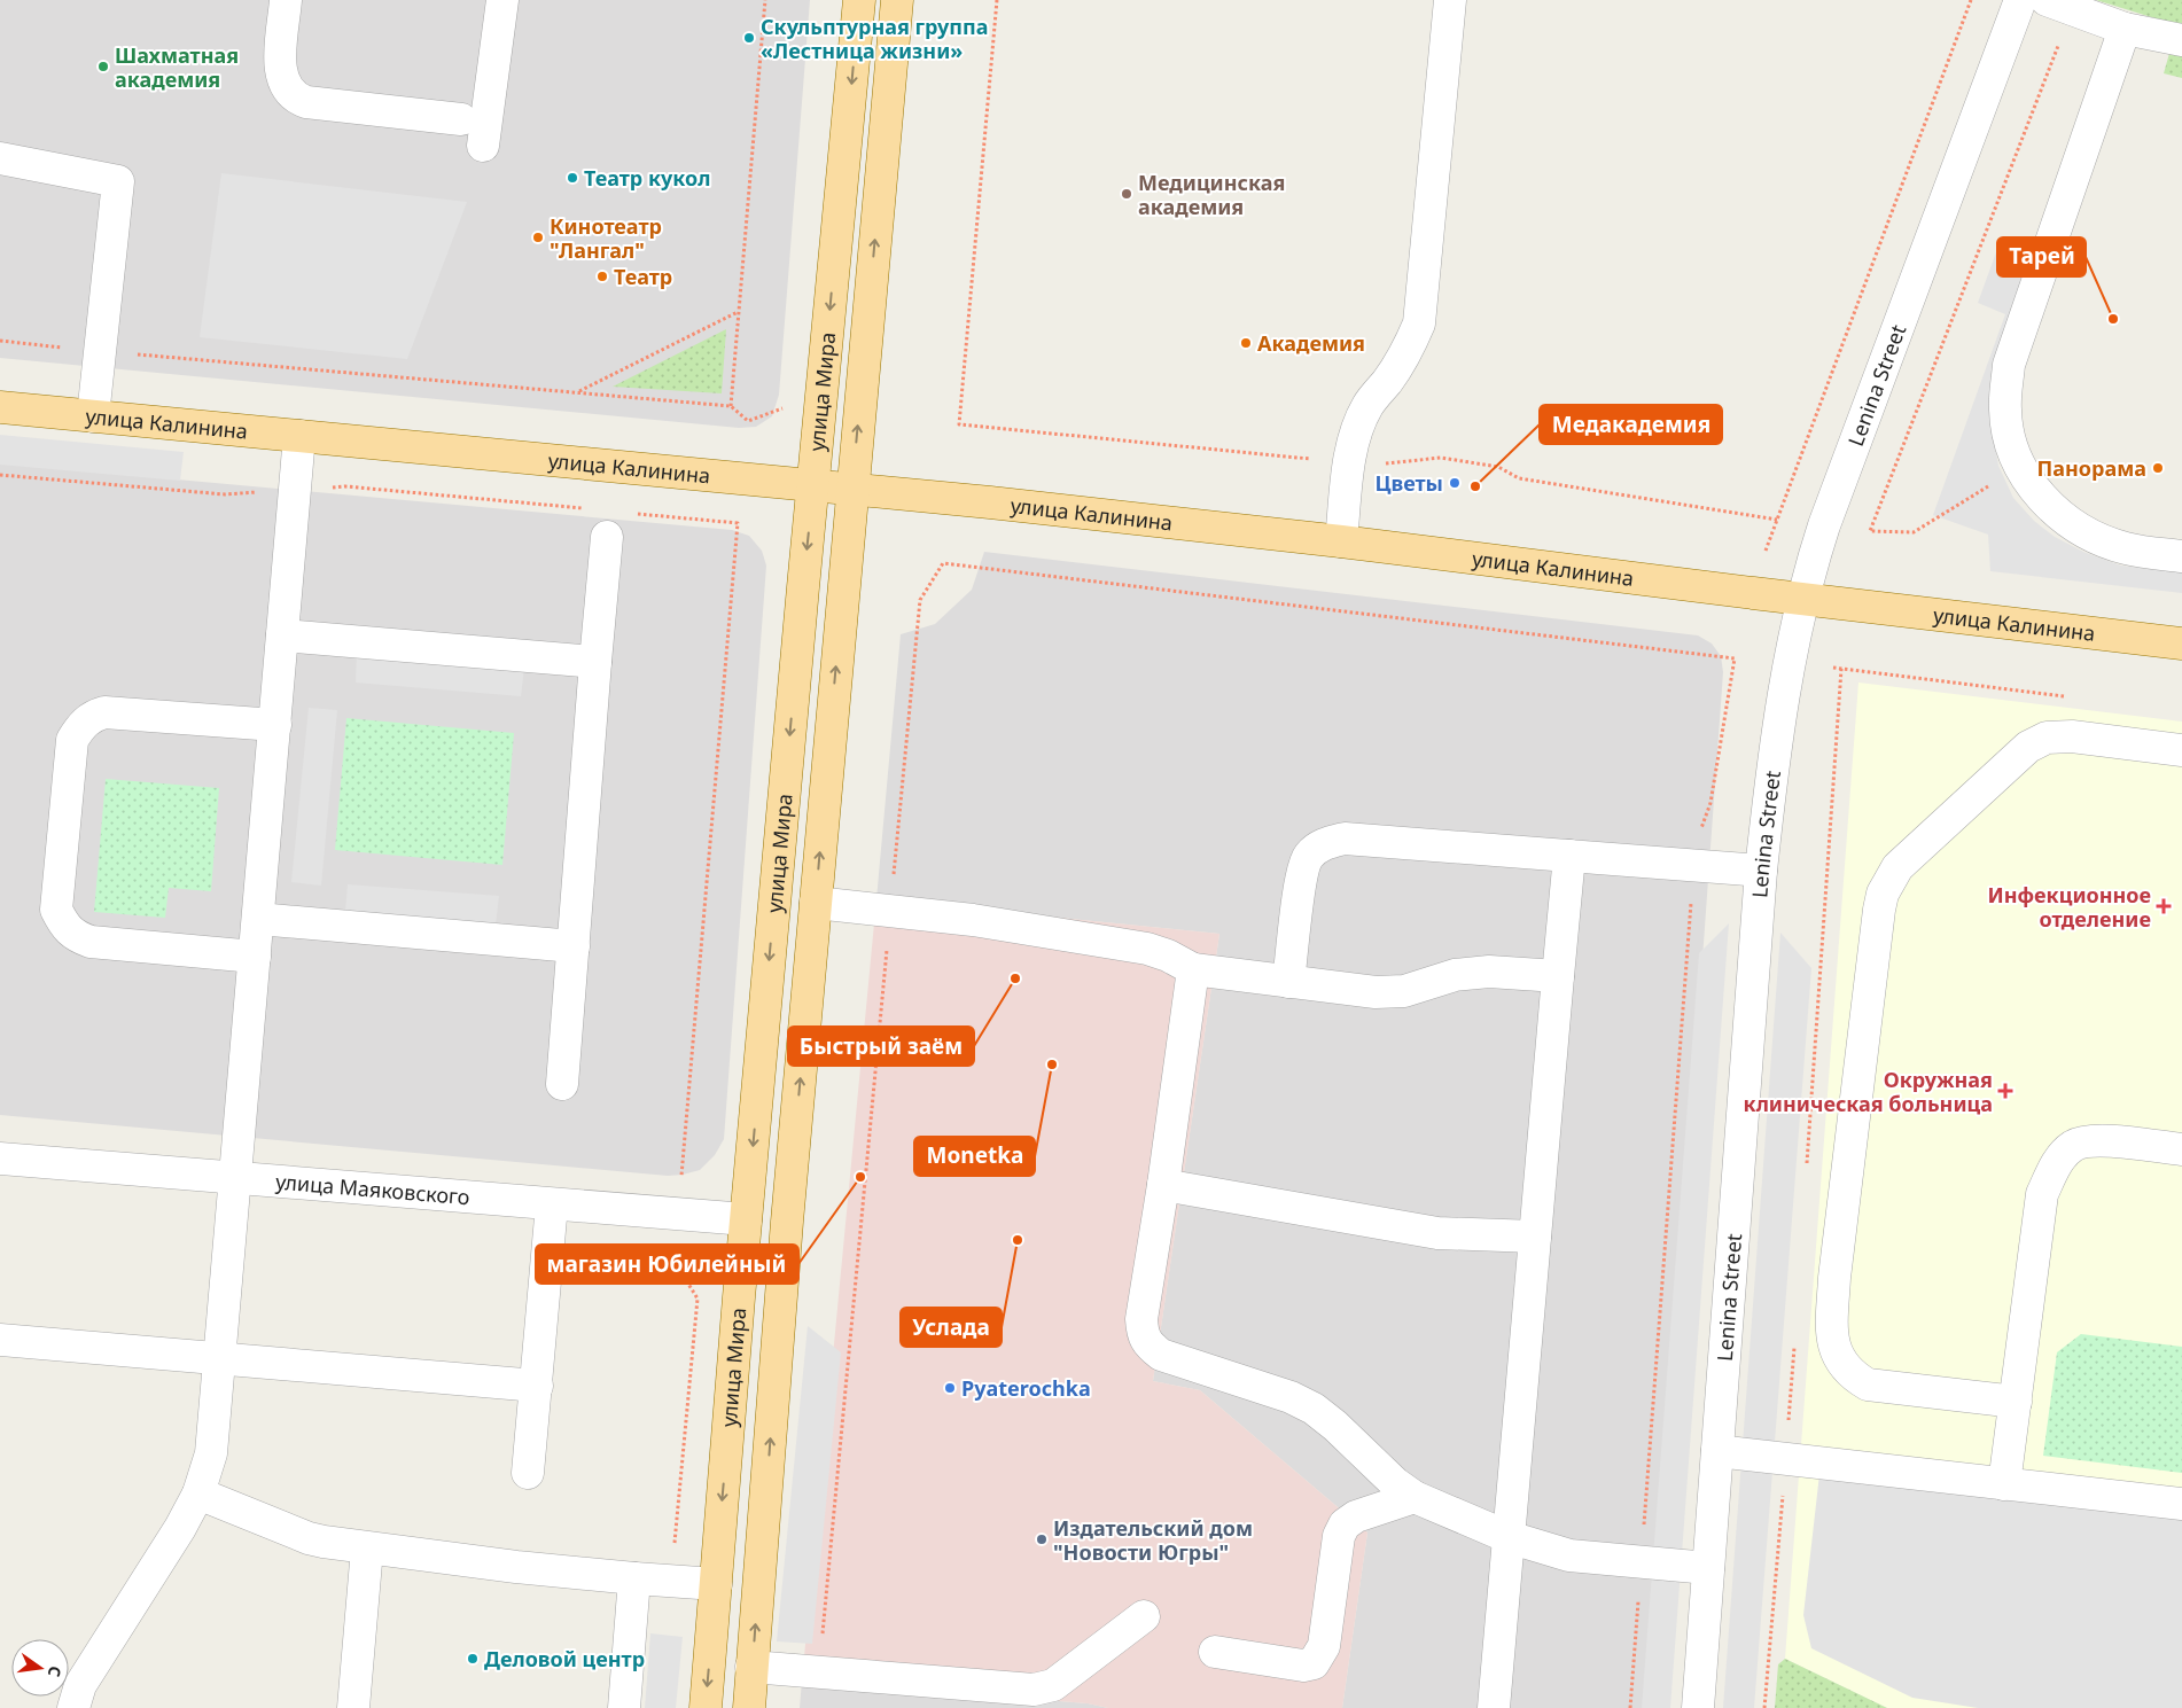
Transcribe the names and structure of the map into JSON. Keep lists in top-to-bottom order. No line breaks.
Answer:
{"streets":{"main road":["улица Мира","улица Калинина"],"street":["Lenina Street","улица Маяковского"]},"crossings":[["Lenina Street","улица Калинина"],["улица Мира","улица Калинина"],["улица Мира","улица Маяковского"]],"places":{"other":["Скульптурная группа «Лестница жизни»","Шахматная академия","Театр кукол","Медицинская академия","Кинотеатр \"Лангал\"","Театр","Тарей","Академия","Панорама","Цветы","Медакадемия","Быстрый заём","Monetka","магазин Юбилейный","Услада","Pyaterochka","Издательский дом \"Новости Югры\"","Деловой центр"],"health":["Инфекционное отделение","Окружная клиническая больница"]},"north":"right"}
